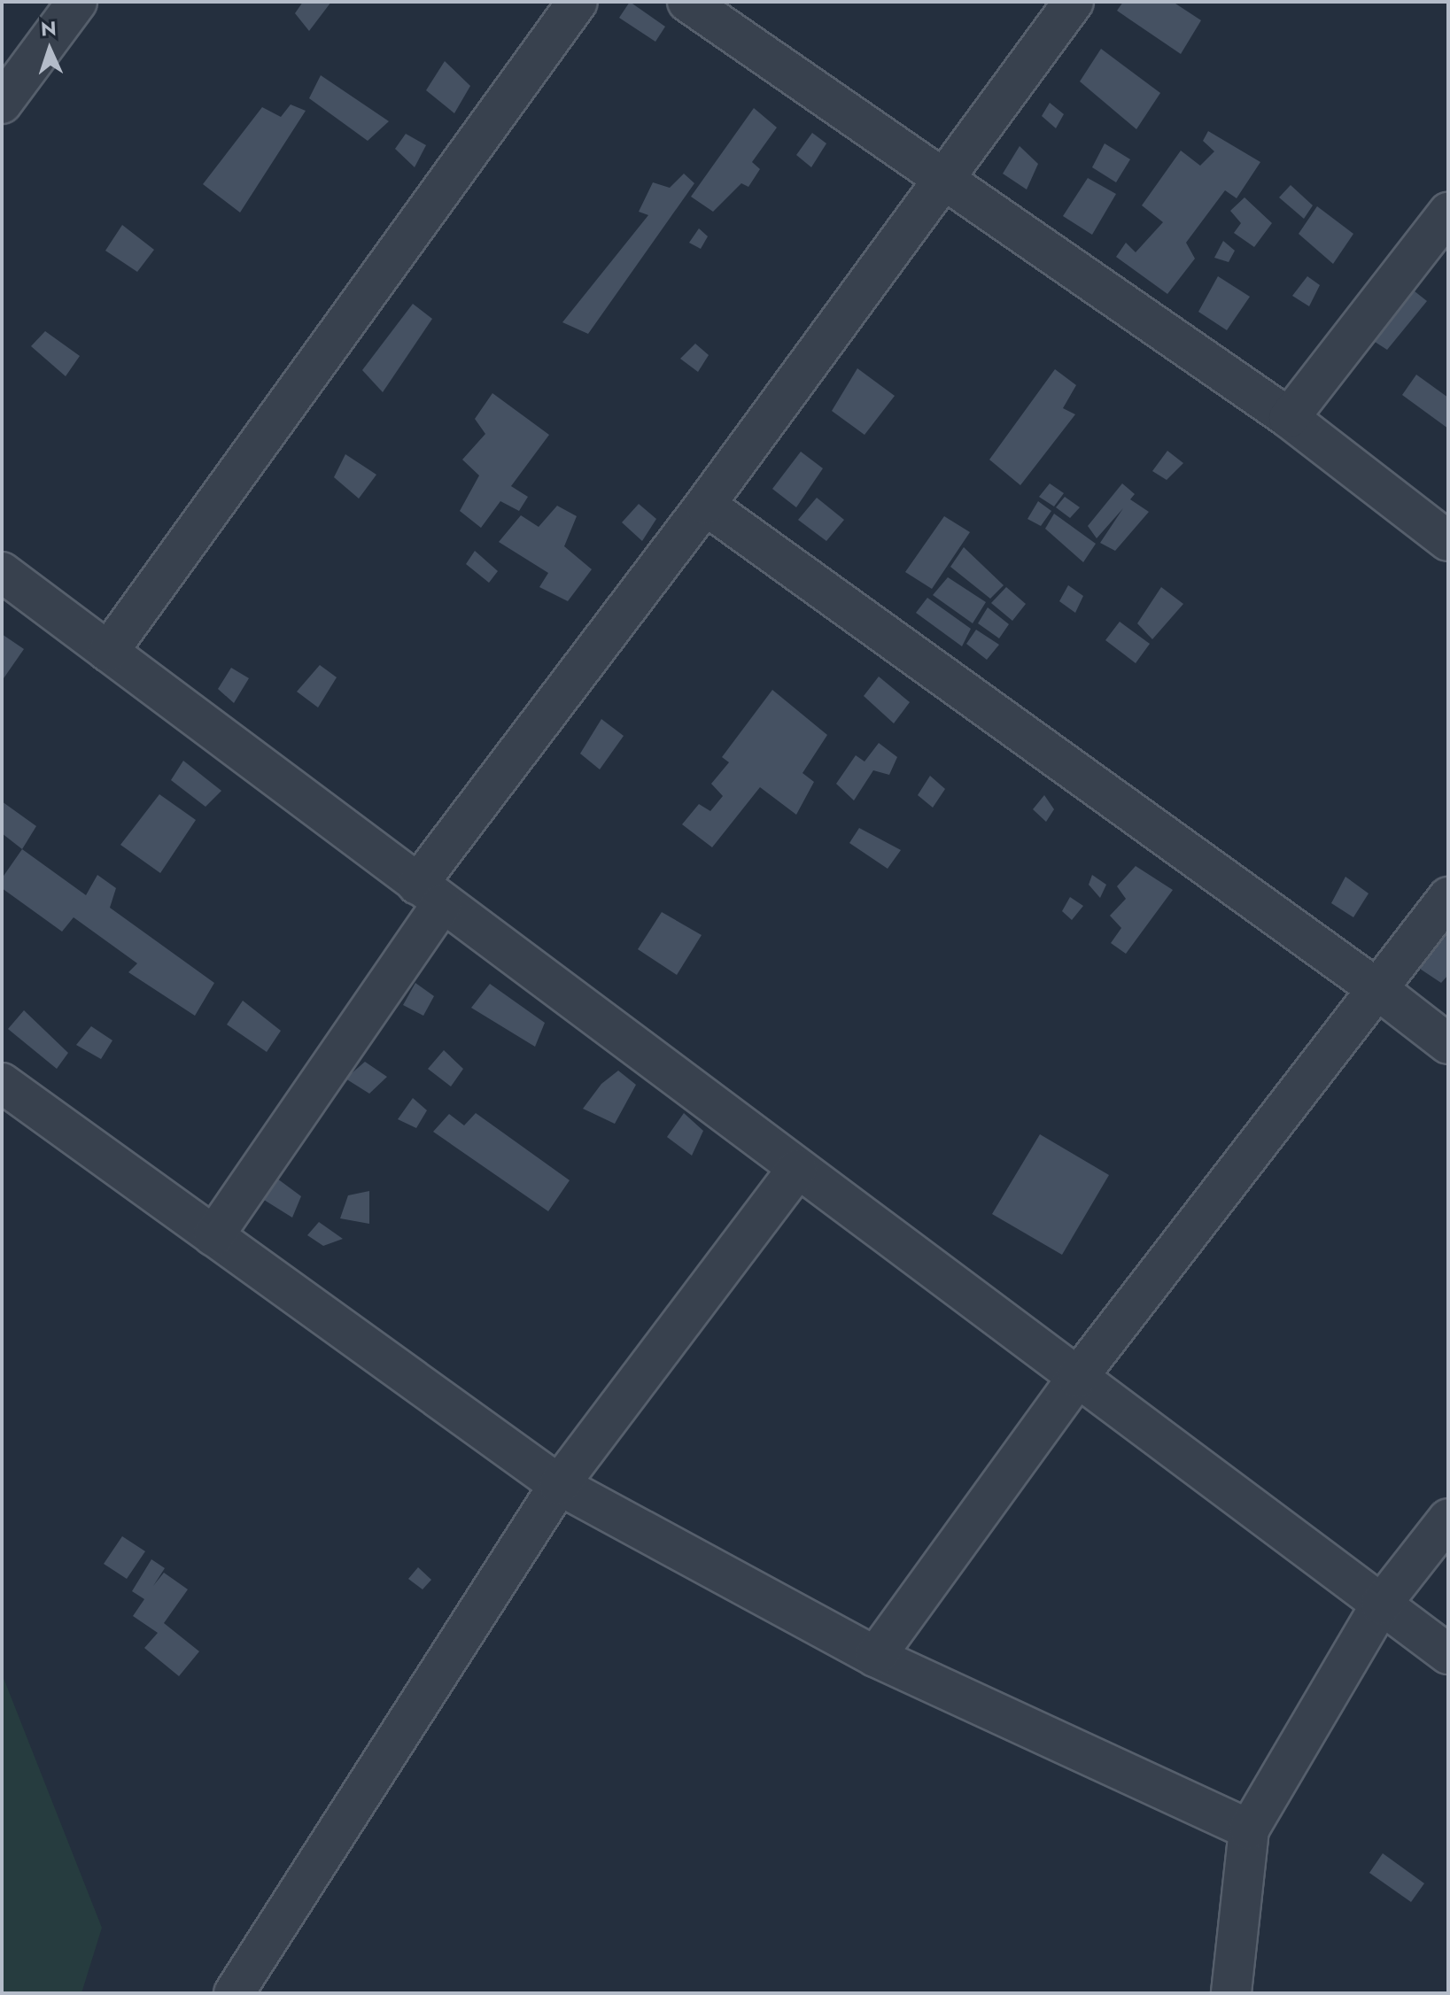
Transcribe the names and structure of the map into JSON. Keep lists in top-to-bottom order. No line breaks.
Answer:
{"north":"top"}
